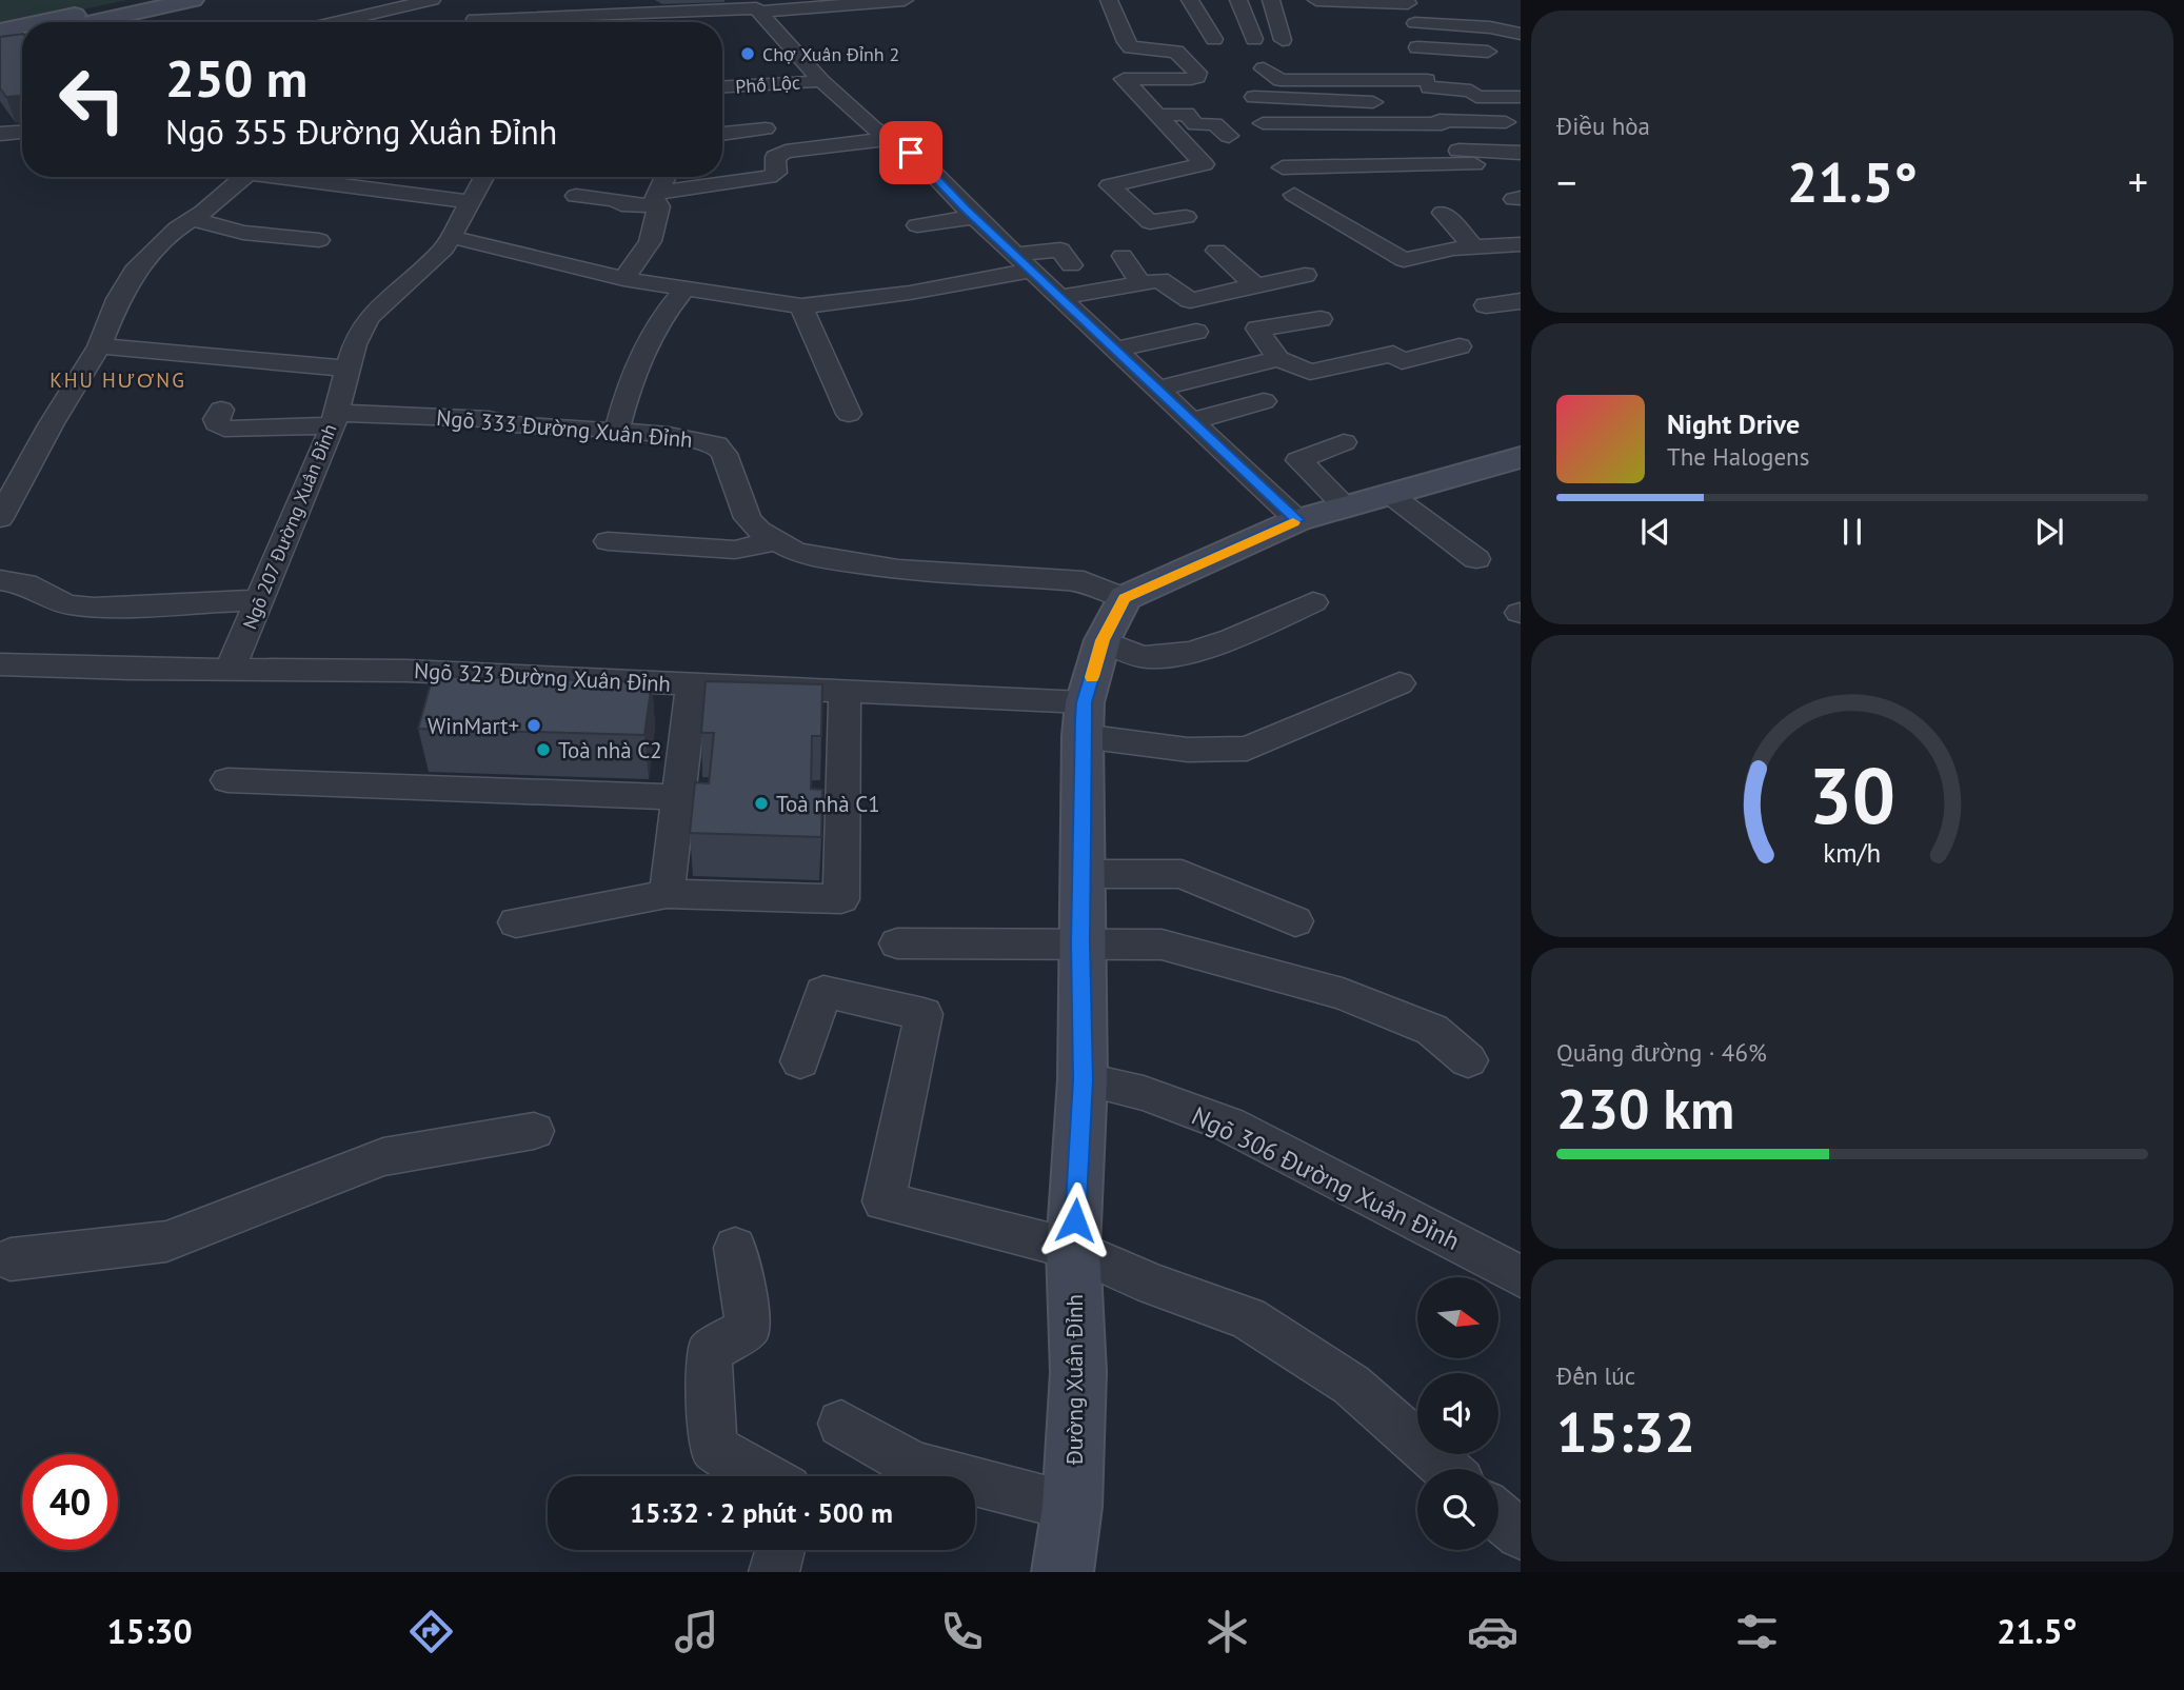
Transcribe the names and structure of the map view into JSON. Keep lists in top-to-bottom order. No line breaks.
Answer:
{"streets":{"street":["Phố Lộc","Ngõ 333 Đường Xuân Đỉnh","Ngõ 207 Đường Xuân Đỉnh","Ngõ 323 Đường Xuân Đỉnh","Ngõ 306 Đường Xuân Đỉnh","Đường Xuân Đỉnh"]},"crossings":[["Ngõ 333 Đường Xuân Đỉnh","Ngõ 207 Đường Xuân Đỉnh"],["Ngõ 333 Đường Xuân Đỉnh","Đường Xuân Đỉnh"],["Ngõ 207 Đường Xuân Đỉnh","Ngõ 323 Đường Xuân Đỉnh"],["Ngõ 323 Đường Xuân Đỉnh","Đường Xuân Đỉnh"],["Ngõ 306 Đường Xuân Đỉnh","Đường Xuân Đỉnh"]],"districts":["KHU HƯƠNG"],"places":["Chợ Xuân Đỉnh 2","WinMart+","Toà nhà C2","Toà nhà C1"],"north":"right","page":{"tile":["Điều hòa",["Quãng đường · 46%","230 km"],["Đến lúc","15:32"]],"turn":["250 m","Ngõ 355 Đường Xuân Đỉnh"],"heat":["−","21.5°","+"],"song":["Night Drive","The Halogens"],"limit":"40","trip":"15:32 · 2 phút · 500 m","tabs":["15:30","21.5°"],"gauge":["30","km/h"]}}
